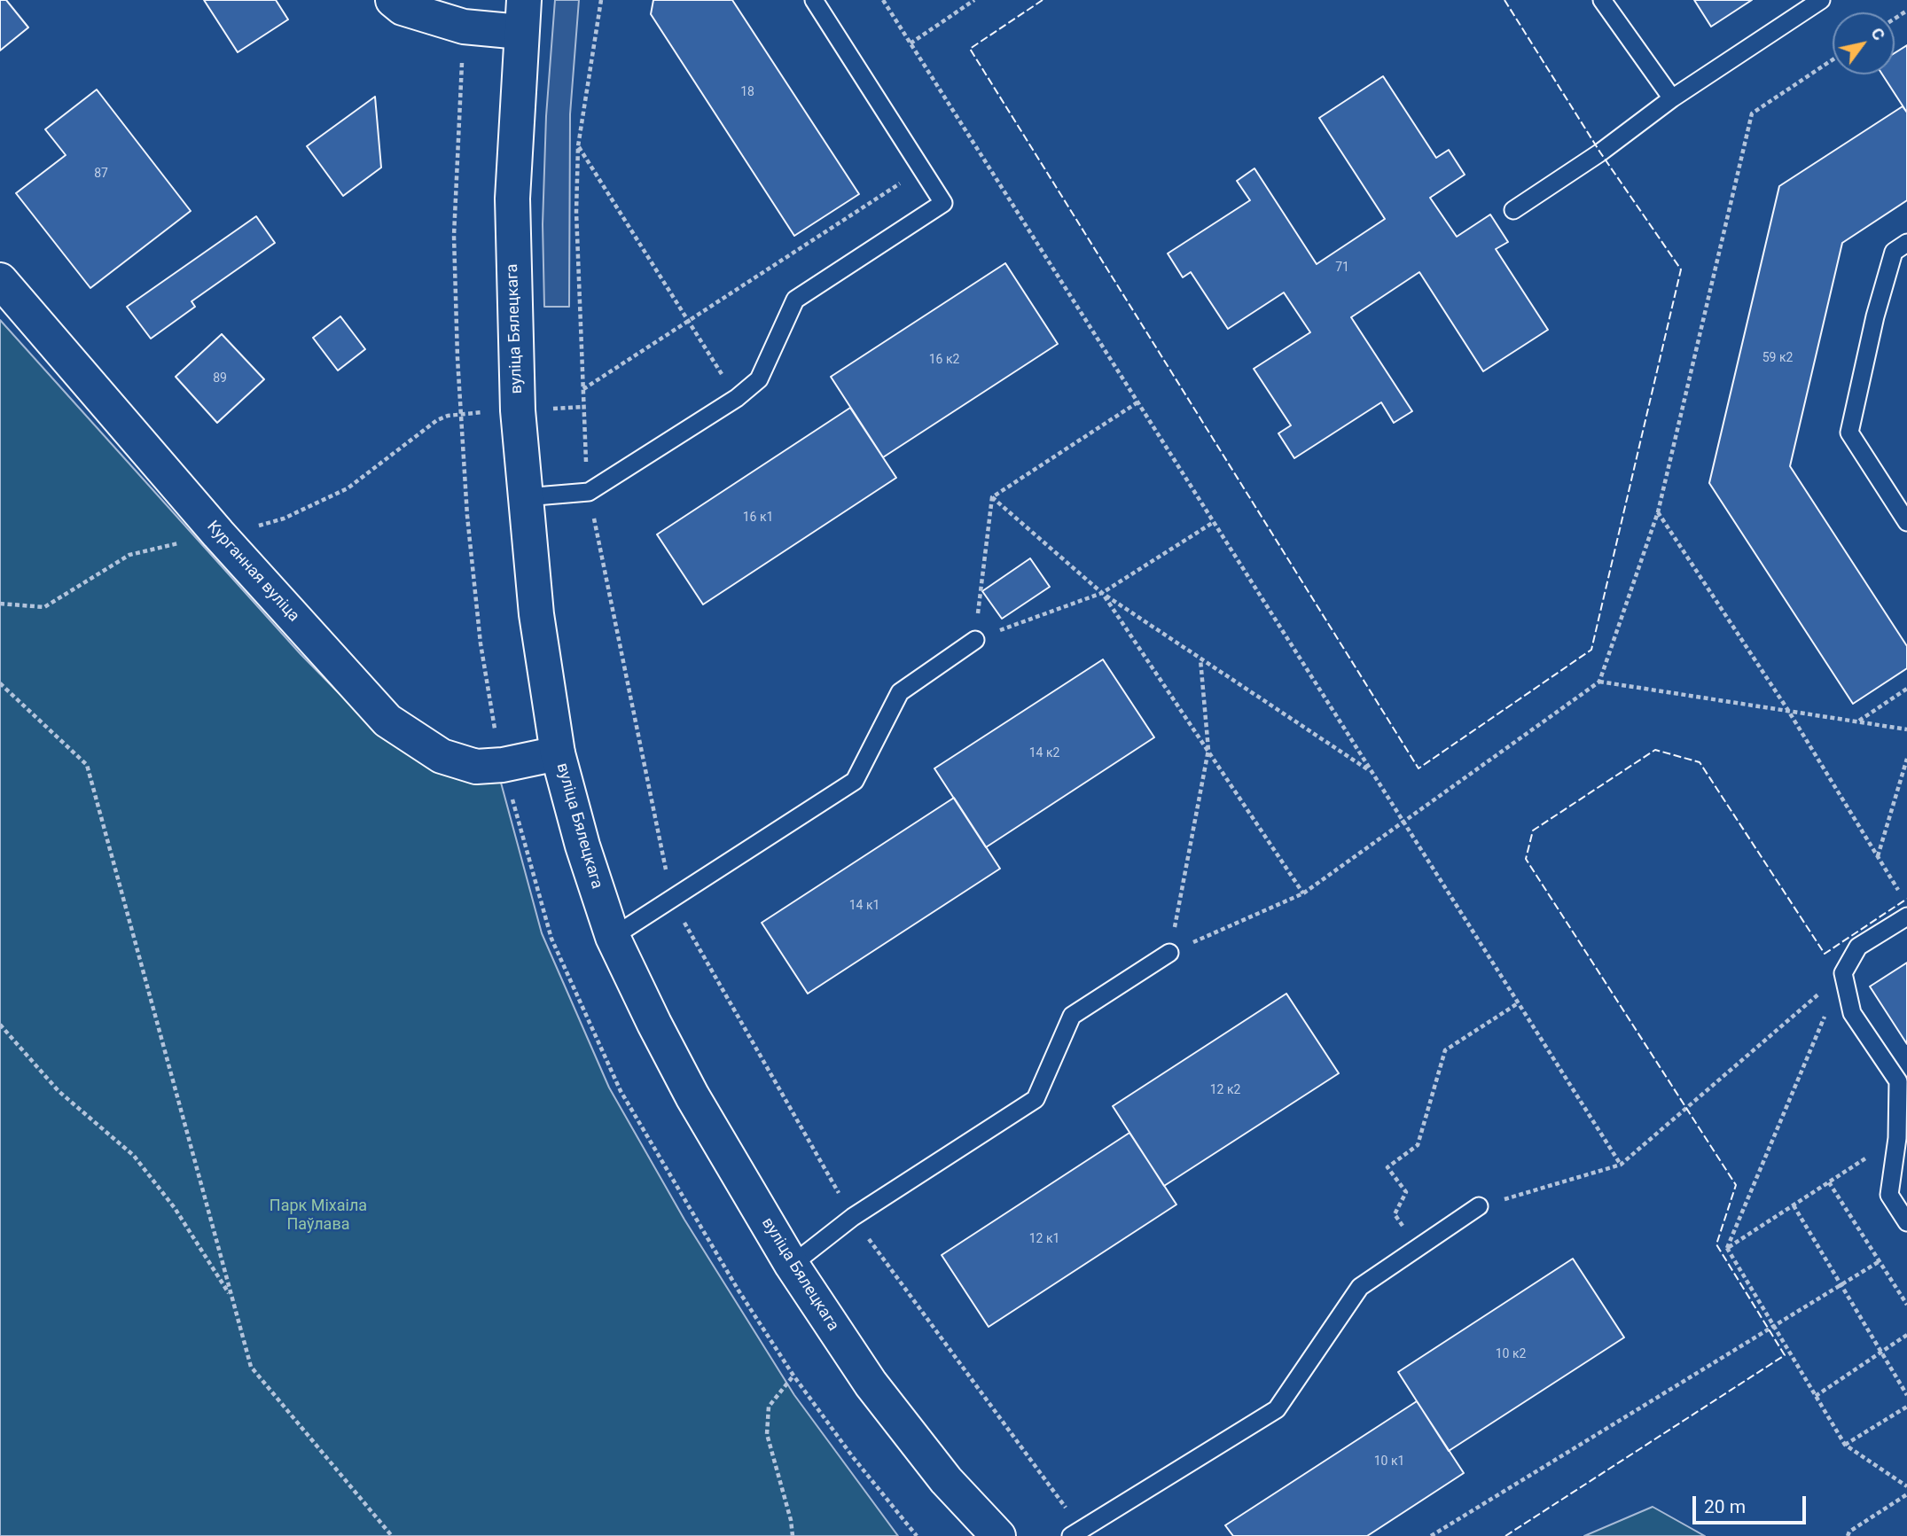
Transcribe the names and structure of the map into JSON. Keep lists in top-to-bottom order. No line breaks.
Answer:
{"streets":{"street":["вуліца Бялецкага","Курганная вуліца"]},"crossings":[["вуліца Бялецкага","Курганная вуліца"]],"parks":["Парк Міхаіла Паўлава"],"house_numbers":["18","87","71","59 к2","16 к2","89","16 к1","14 к2","14 к1","12 к2","12 к1","10 к2","10 к1"],"scale_bar":"20 m","north":"top right"}
